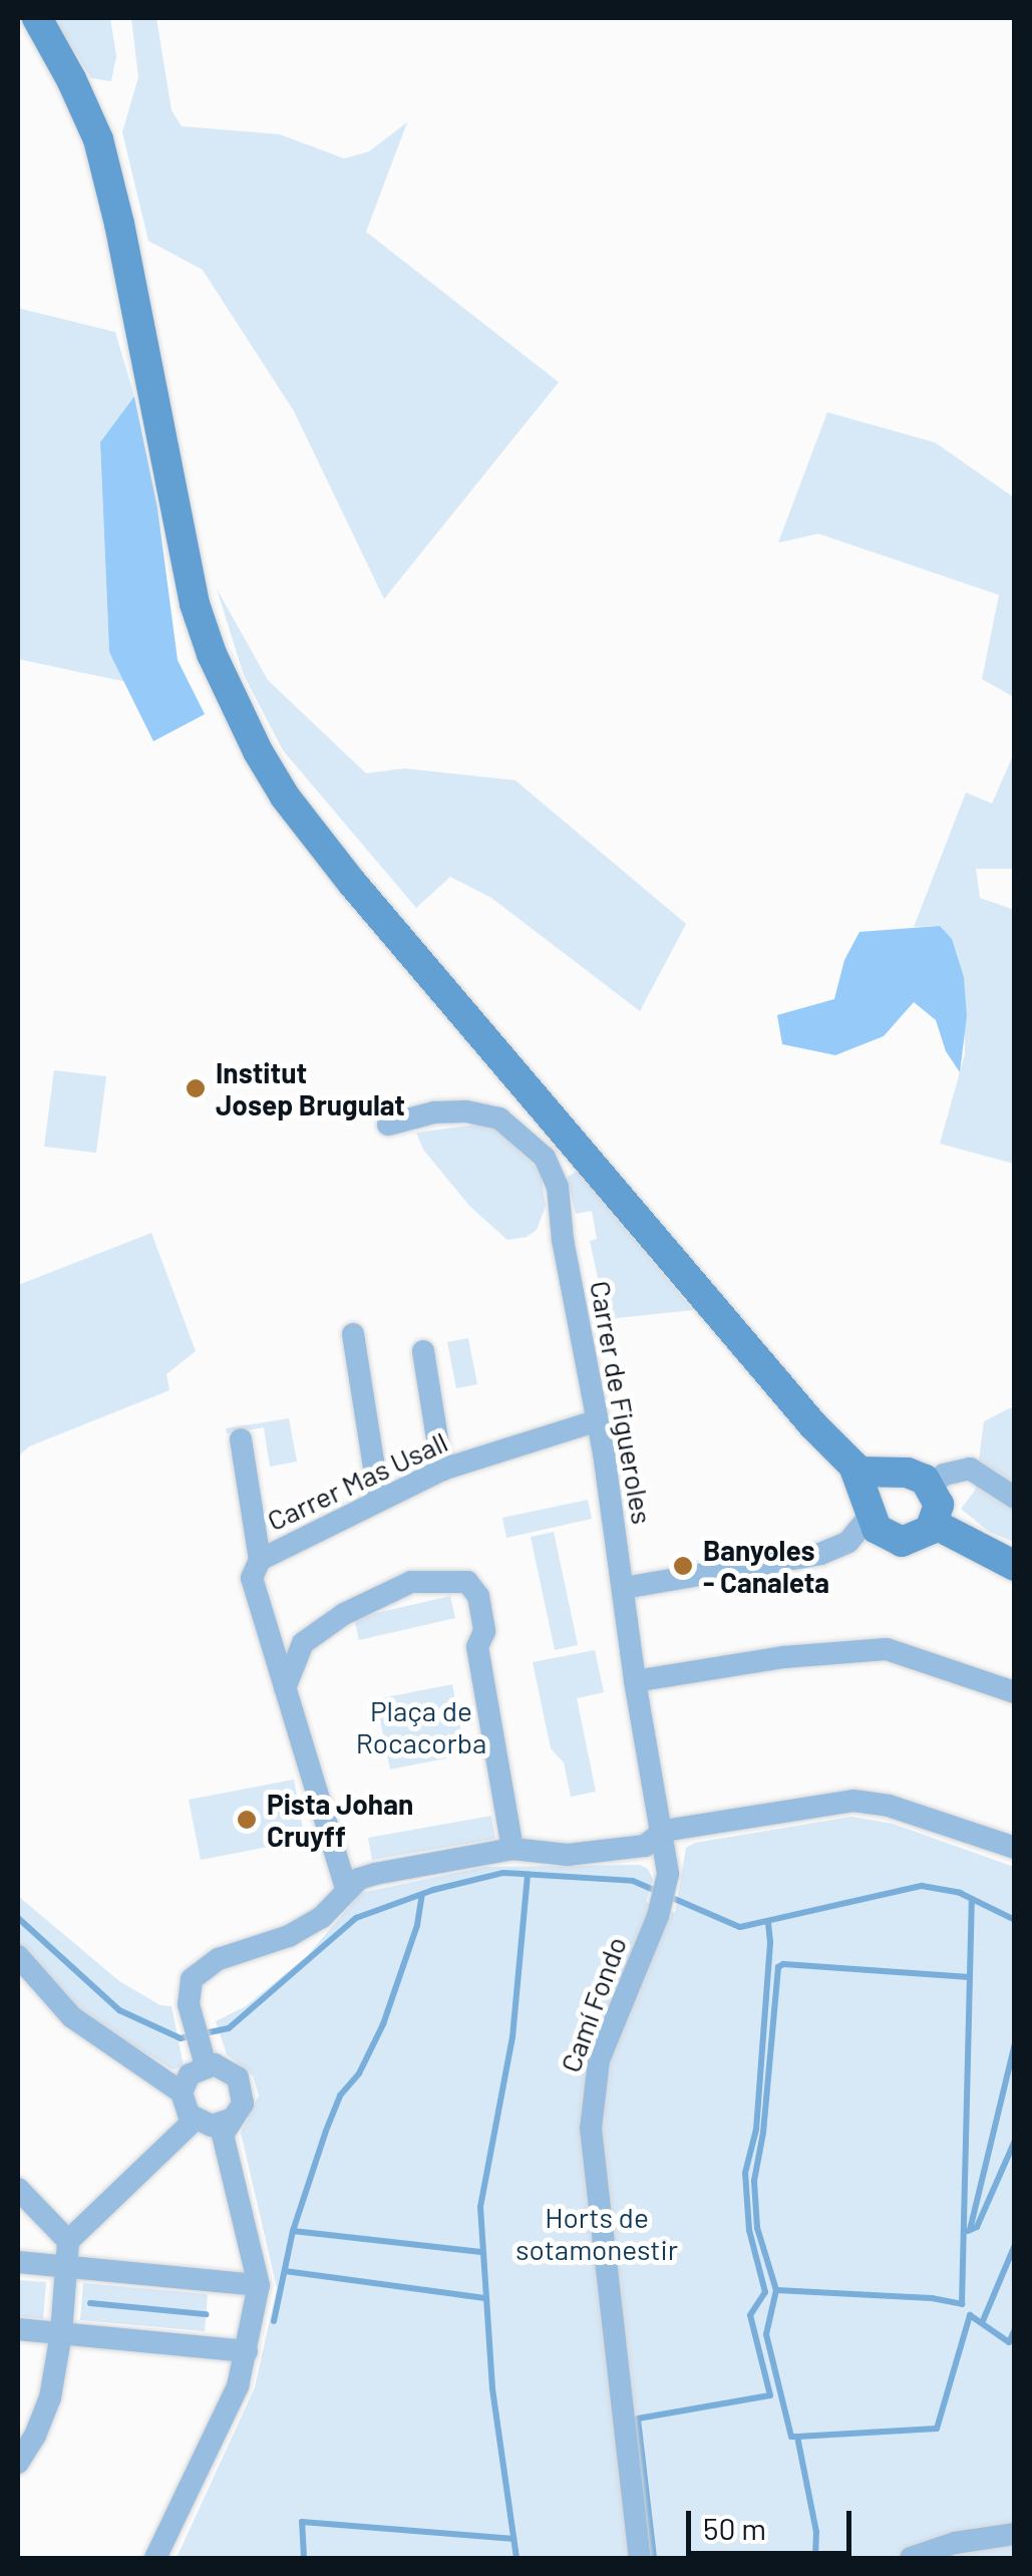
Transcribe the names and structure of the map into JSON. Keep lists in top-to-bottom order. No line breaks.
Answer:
{"streets":{"street":["Carrer de Figueroles","Carrer Mas Usall","Camí Fondo"]},"crossings":[["Carrer de Figueroles","Carrer Mas Usall"],["Carrer de Figueroles","Camí Fondo"]],"parks":["Plaça de Rocacorba","Horts de sotamonestir"],"places":["Institut Josep Brugulat","Banyoles - Canaleta","Pista Johan Cruyff"],"scale_bar":"50 m"}
